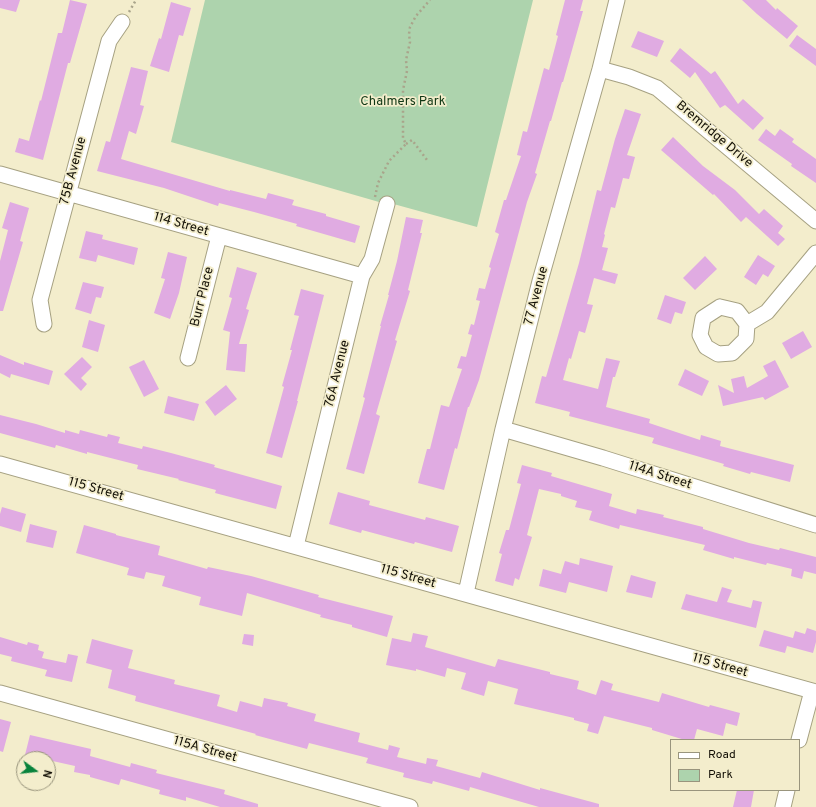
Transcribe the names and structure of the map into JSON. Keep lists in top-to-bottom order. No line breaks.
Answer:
{"streets":{"street":["Bremridge Drive","75B Avenue","114 Street","77 Avenue","Burr Place","76A Avenue","114A Street","115 Street","115A Street"]},"crossings":[["Bremridge Drive","77 Avenue"],["75B Avenue","114 Street"],["114 Street","Burr Place"],["114 Street","76A Avenue"],["77 Avenue","114A Street"],["77 Avenue","115 Street"],["76A Avenue","115 Street"]],"parks":["Chalmers Park"],"legend":["Road","Park"],"north":"right"}
